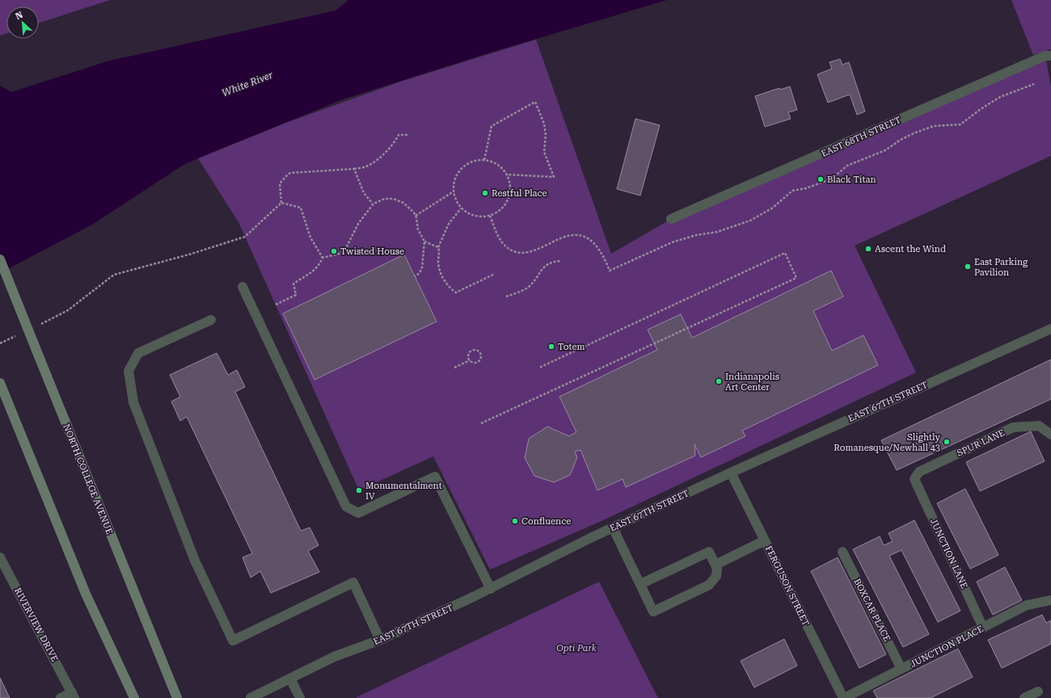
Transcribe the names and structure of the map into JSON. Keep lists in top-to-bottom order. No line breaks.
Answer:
{"streets":{"main road":["NORTH COLLEGE AVENUE"],"street":["EAST 68TH STREET","EAST 67TH STREET","SPUR LANE","JUNCTION LANE","FERGUSON STREET","BOXCAR PLACE","RIVERVIEW DRIVE","JUNCTION PLACE"]},"crossings":[["EAST 67TH STREET","FERGUSON STREET"],["SPUR LANE","JUNCTION LANE"],["JUNCTION LANE","JUNCTION PLACE"],["FERGUSON STREET","JUNCTION PLACE"],["BOXCAR PLACE","JUNCTION PLACE"]],"water":["White River"],"parks":["Opti Park"],"places":["Black Titan","Restful Place","Ascent the Wind","Twisted House","East Parking Pavilion","Totem","Indianapolis Art Center","Slightly Romanesque/Newhall 43","Monumentalment IV","Confluence"],"north":"top left"}
